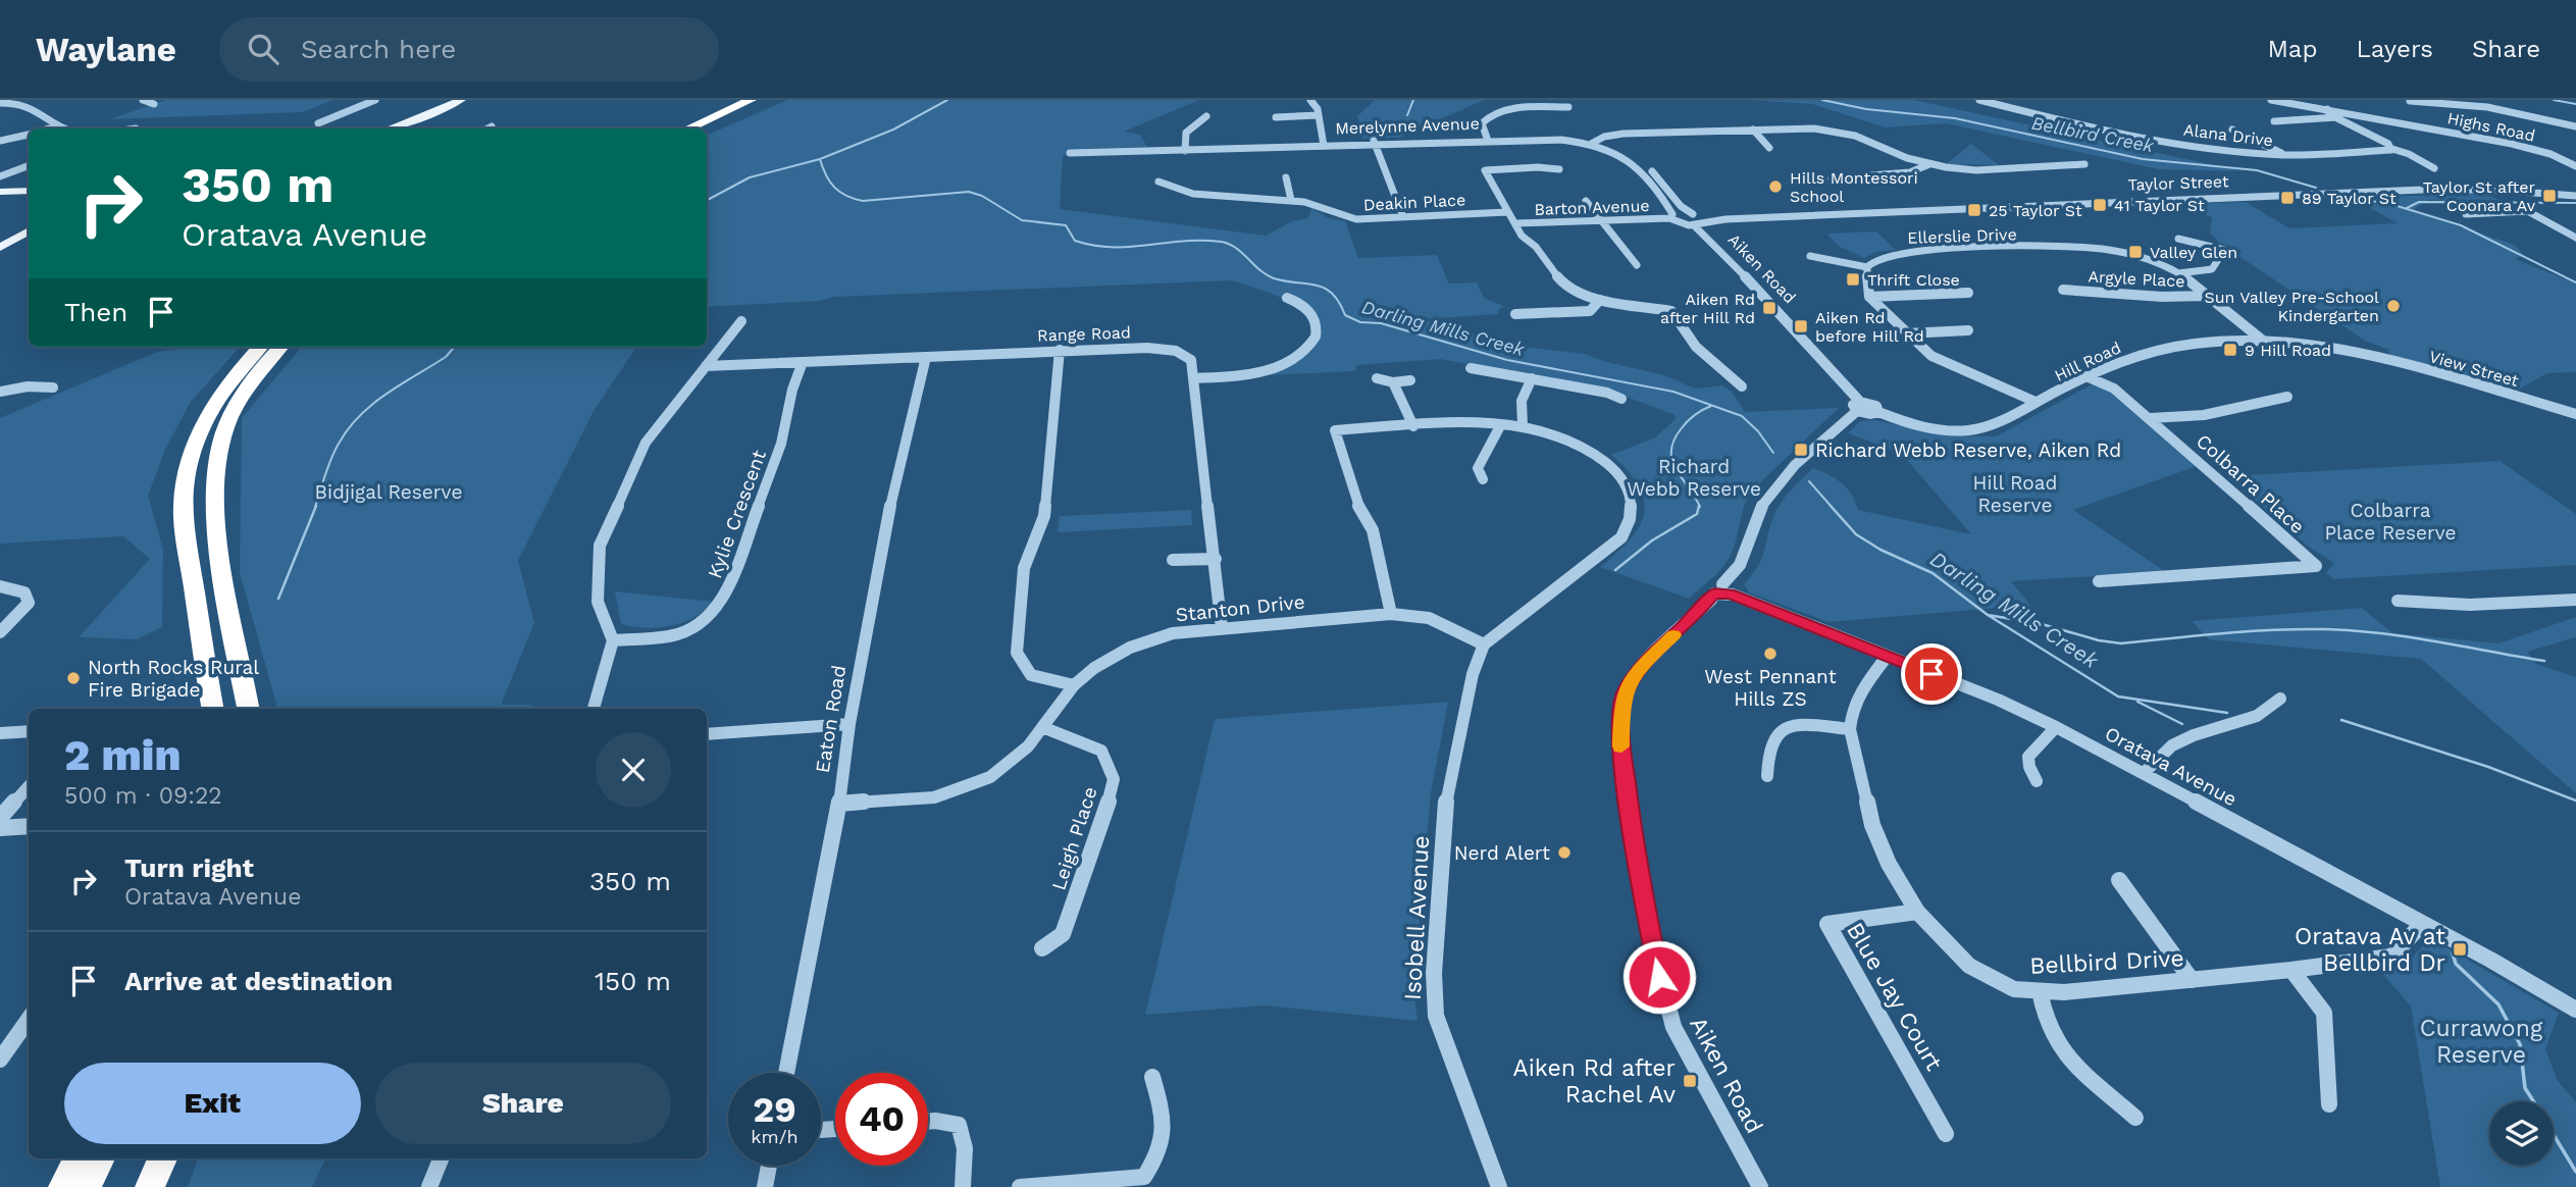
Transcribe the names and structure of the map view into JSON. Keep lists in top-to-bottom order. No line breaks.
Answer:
{"streets":{"street":["Merelynne Avenue","Highs Road","Alana Drive","Taylor Street","Deakin Place","Barton Avenue","Ellerslie Drive","Aiken Road","Argyle Place","Range Road","Hill Road","View Street","Colbarra Place","Kylie Crescent","Stanton Drive","Eaton Road","Oratava Avenue","Leigh Place","Isobell Avenue","Bellbird Drive","Blue Jay Court"]},"crossings":[["Merelynne Avenue","Taylor Street"],["Merelynne Avenue","Barton Avenue"],["Highs Road","Alana Drive"],["Taylor Street","Barton Avenue"],["Taylor Street","Aiken Road"],["Barton Avenue","Aiken Road"],["Ellerslie Drive","Argyle Place"],["Ellerslie Drive","Hill Road"],["Aiken Road","Hill Road"],["Aiken Road","Oratava Avenue"],["Range Road","Kylie Crescent"],["Range Road","Stanton Drive"],["Range Road","Eaton Road"],["Hill Road","View Street"],["Hill Road","Colbarra Place"],["Stanton Drive","Eaton Road"],["Stanton Drive","Leigh Place"],["Stanton Drive","Isobell Avenue"],["Oratava Avenue","Bellbird Drive"],["Bellbird Drive","Blue Jay Court"]],"water":["Bellbird Creek","Darling Mills Creek"],"parks":["Richard Webb Reserve","Hill Road Reserve","Bidjigal Reserve","Colbarra Place Reserve","Currawong Reserve"],"places":{"other":["Hills Montessori School","Sun Valley Pre-School Kindergarten","West Pennant Hills ZS","North Rocks Rural Fire Brigade","Nerd Alert"],"transit":["Taylor St after Coonara Av","89 Taylor St","41 Taylor St","25 Taylor St","Valley Glen","Thrift Close","Aiken Rd after Hill Rd","Aiken Rd before Hill Rd","9 Hill Road","Richard Webb Reserve, Aiken Rd","Oratava Av at Bellbird Dr","Aiken Rd after Rachel Av"]},"page":{"header":"Waylane","search":"Search here","nav":["Map","Layers","Share"],"turn":["350 m","Oratava Avenue"],"then":"Then","heading":["2 min","500 m · 09:22"],"list":[{"name":"Turn right","note":"Oratava Avenue","value":"350 m"},{"name":"Arrive at destination","value":"150 m"}],"buttons":["Exit","Share"],"speed":"29 km/h","limit":"40"}}
